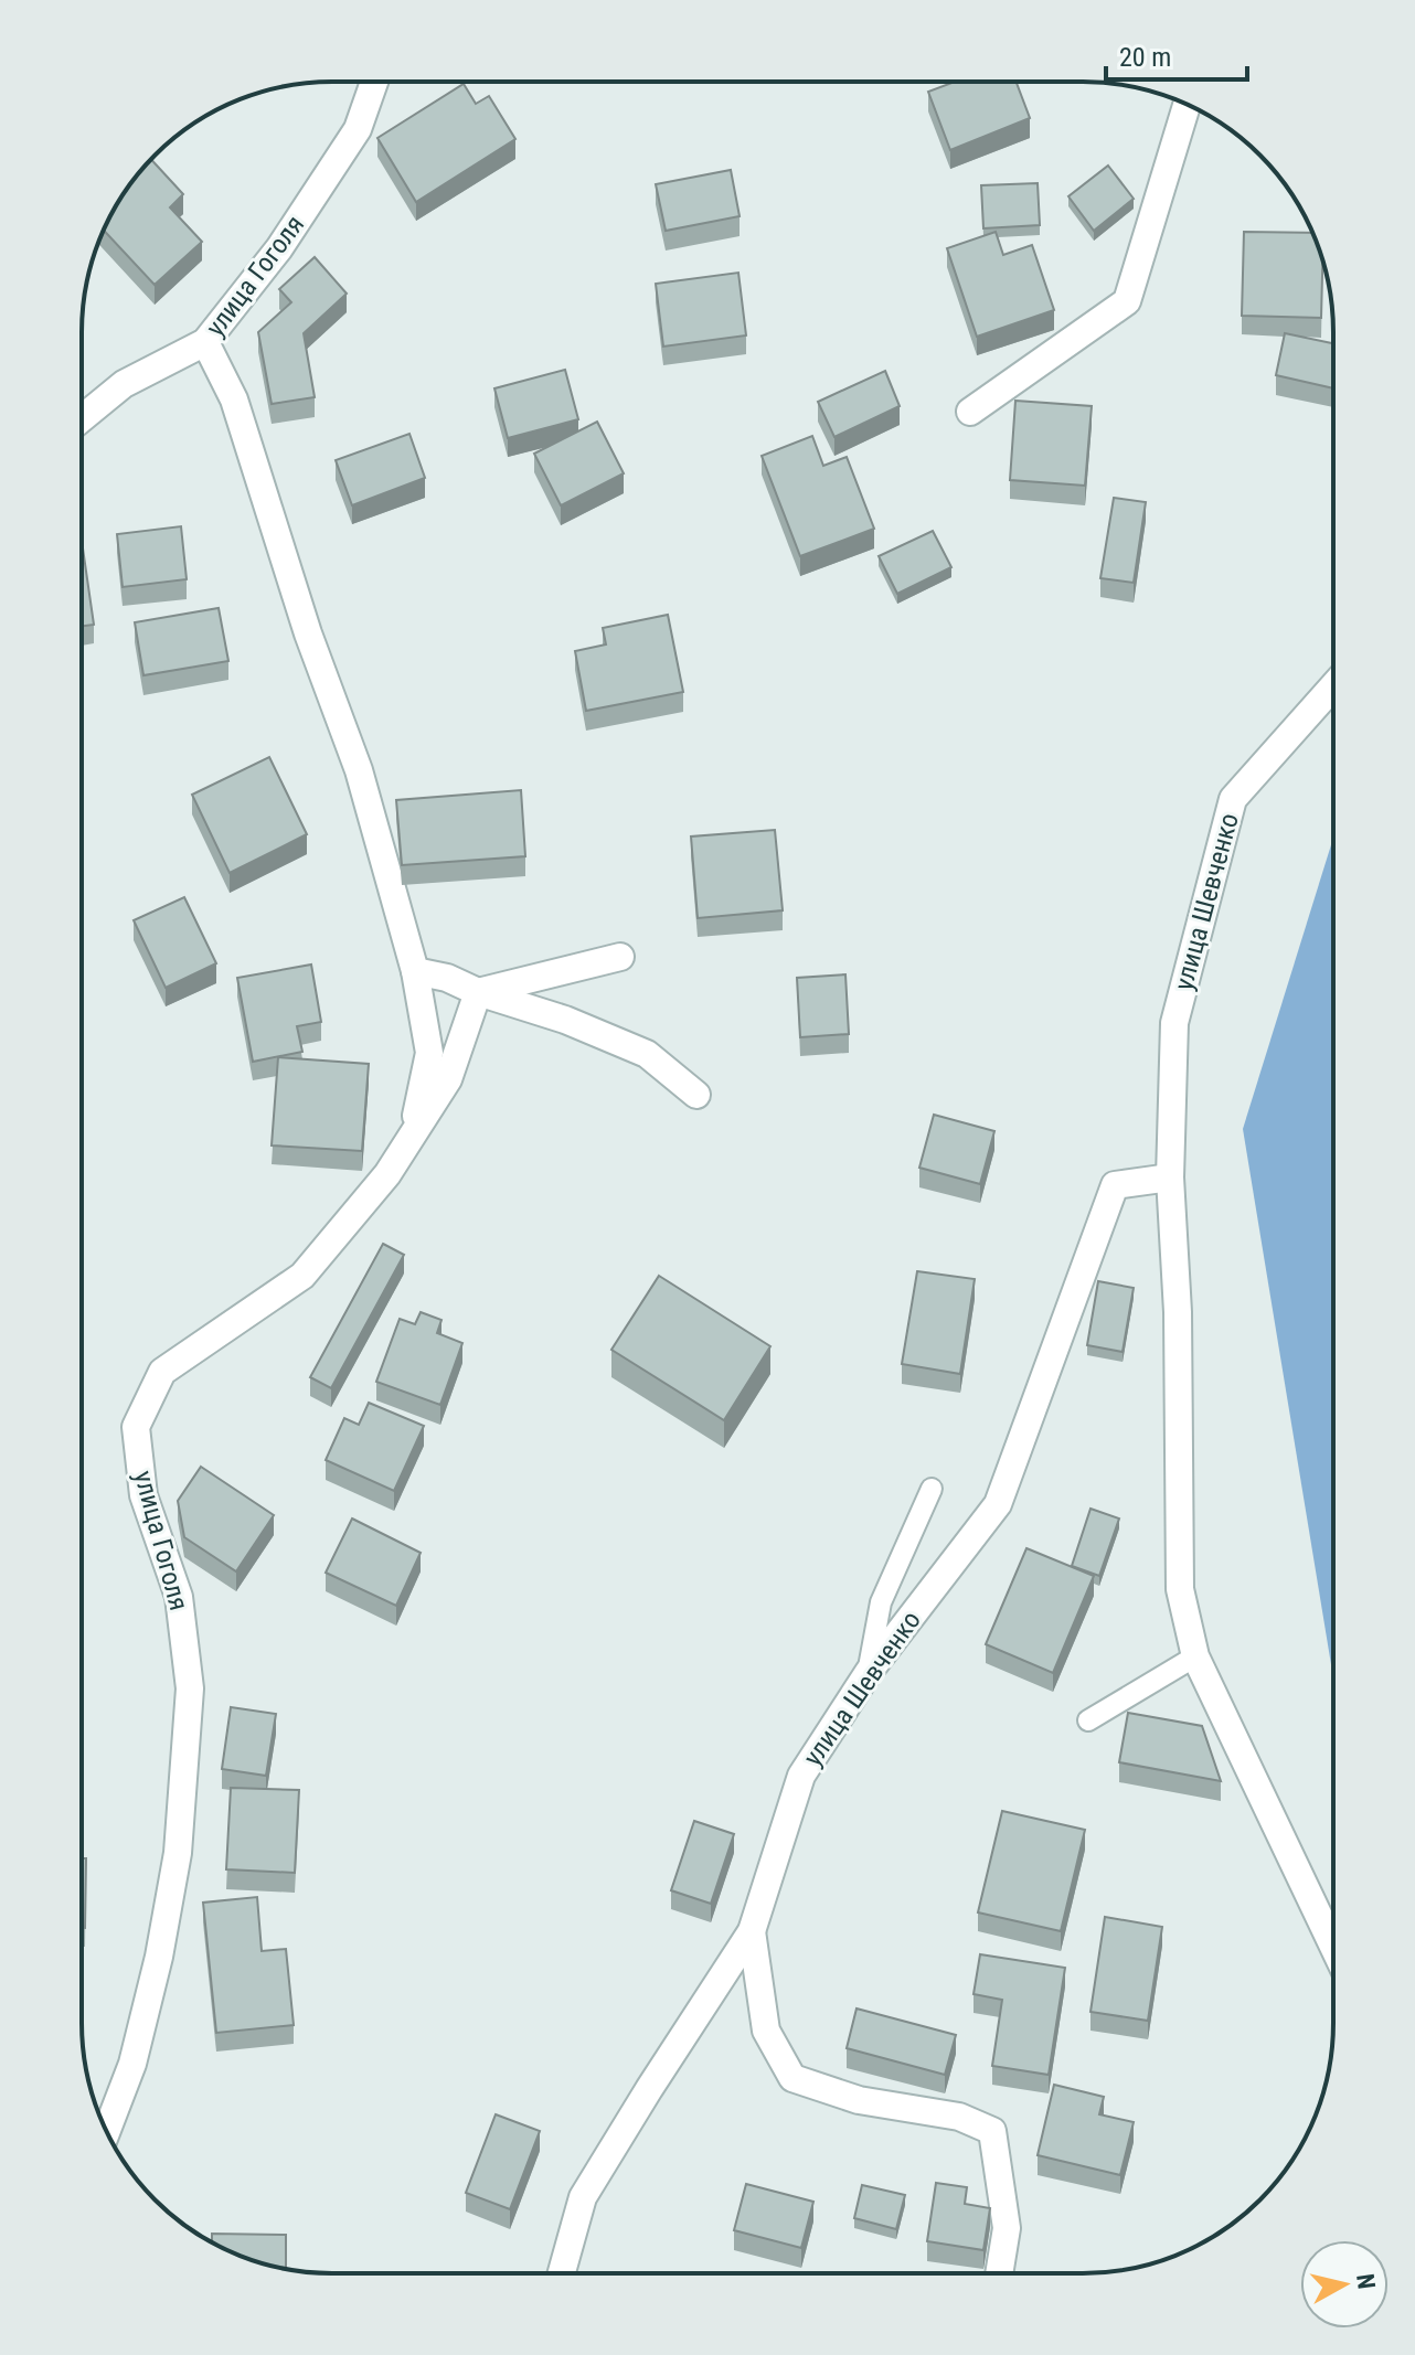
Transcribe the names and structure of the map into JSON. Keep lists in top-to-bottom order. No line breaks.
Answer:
{"streets":{"street":["улица Гоголя","улица Шевченко"]},"scale_bar":"20 m","north":"right"}
